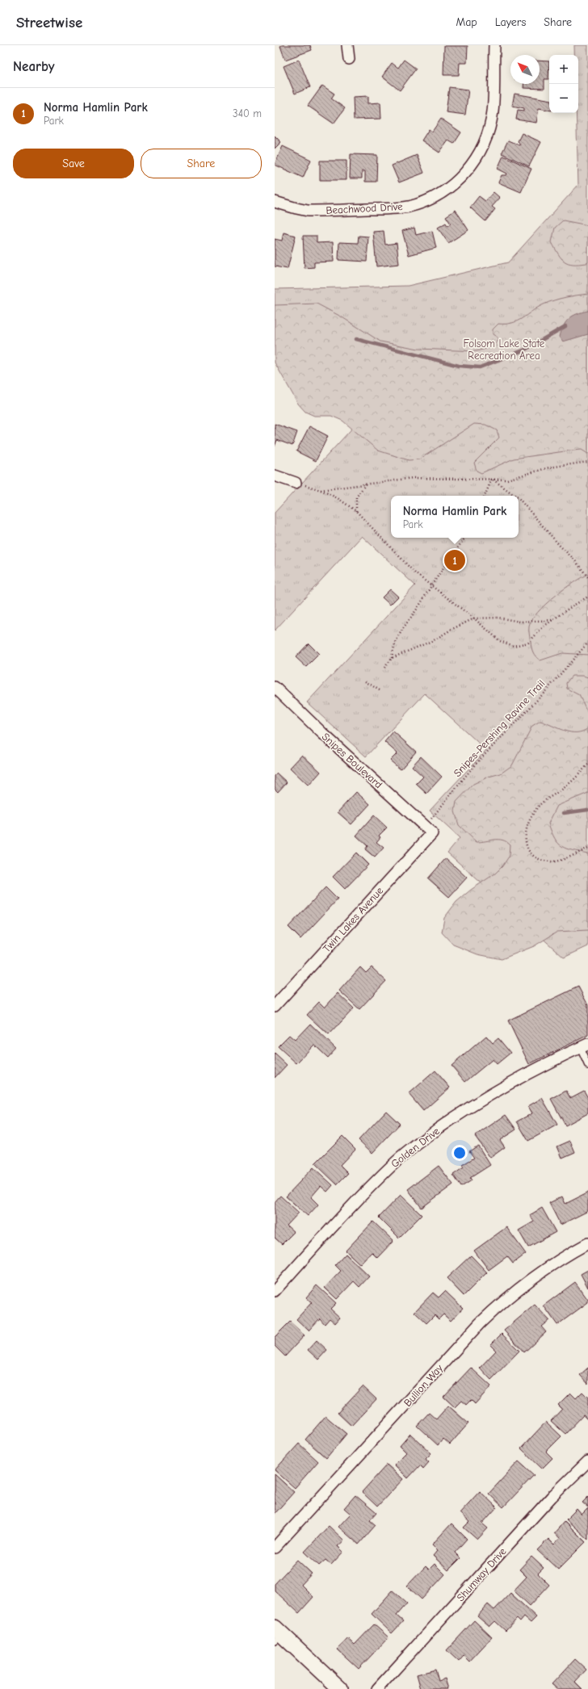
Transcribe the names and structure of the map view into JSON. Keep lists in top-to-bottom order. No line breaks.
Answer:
{"streets":{"street":["Beachwood Drive","Snipes Boulevard","Twin Lakes Avenue","Golden Drive","Bullion Way","Shumway Drive"],"path":["Snipes-Pershing Ravine Trail"]},"crossings":[["Snipes-Pershing Ravine Trail","Snipes Boulevard"],["Snipes-Pershing Ravine Trail","Twin Lakes Avenue"],["Snipes Boulevard","Twin Lakes Avenue"]],"parks":["Folsom Lake State Recreation Area"],"north":"top left","page":{"header":"Streetwise","nav":["Map","Layers","Share"],"heading":"Nearby","map_buttons":["+","−"],"list":[{"mark":"1","name":"Norma Hamlin Park","note":"Park","value":"340 m"}],"buttons":["Save","Share"],"popup":["Norma Hamlin Park","Park"],"pins":"1"}}
